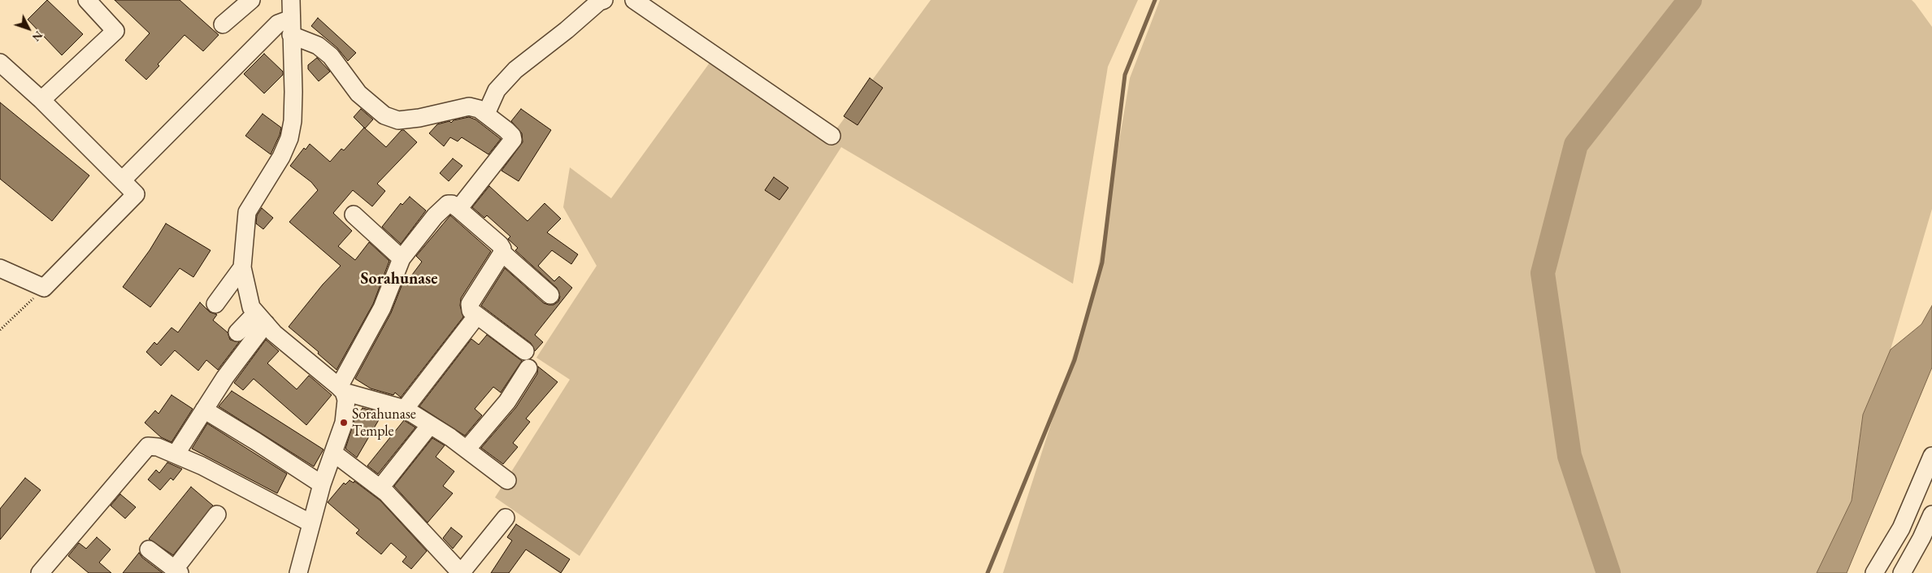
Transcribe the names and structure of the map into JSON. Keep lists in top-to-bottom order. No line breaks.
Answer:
{"districts":["Sorahunase"],"places":["Sorahunase Temple"],"north":"bottom right"}
